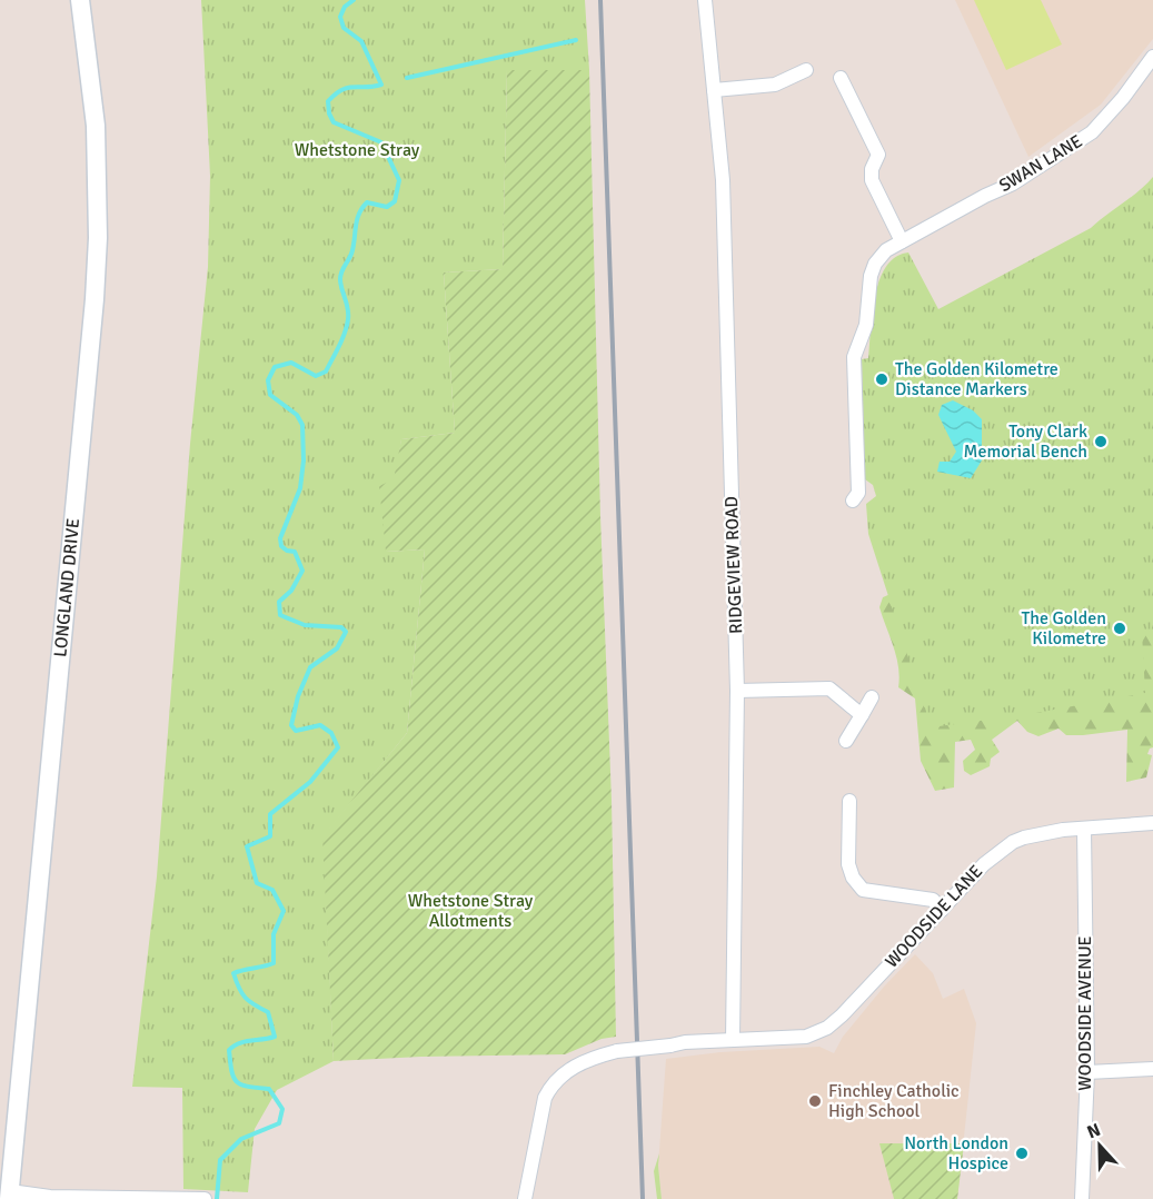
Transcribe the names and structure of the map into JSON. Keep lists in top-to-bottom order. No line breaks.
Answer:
{"streets":{"street":["SWAN LANE","RIDGEVIEW ROAD","LONGLAND DRIVE","WOODSIDE LANE","WOODSIDE AVENUE"]},"crossings":[["RIDGEVIEW ROAD","WOODSIDE LANE"],["WOODSIDE LANE","WOODSIDE AVENUE"]],"parks":["Whetstone Stray","Whetstone Stray Allotments"],"places":["The Golden Kilometre Distance Markers","Tony Clark Memorial Bench","The Golden Kilometre","Finchley Catholic High School","North London Hospice"],"north":"top"}
